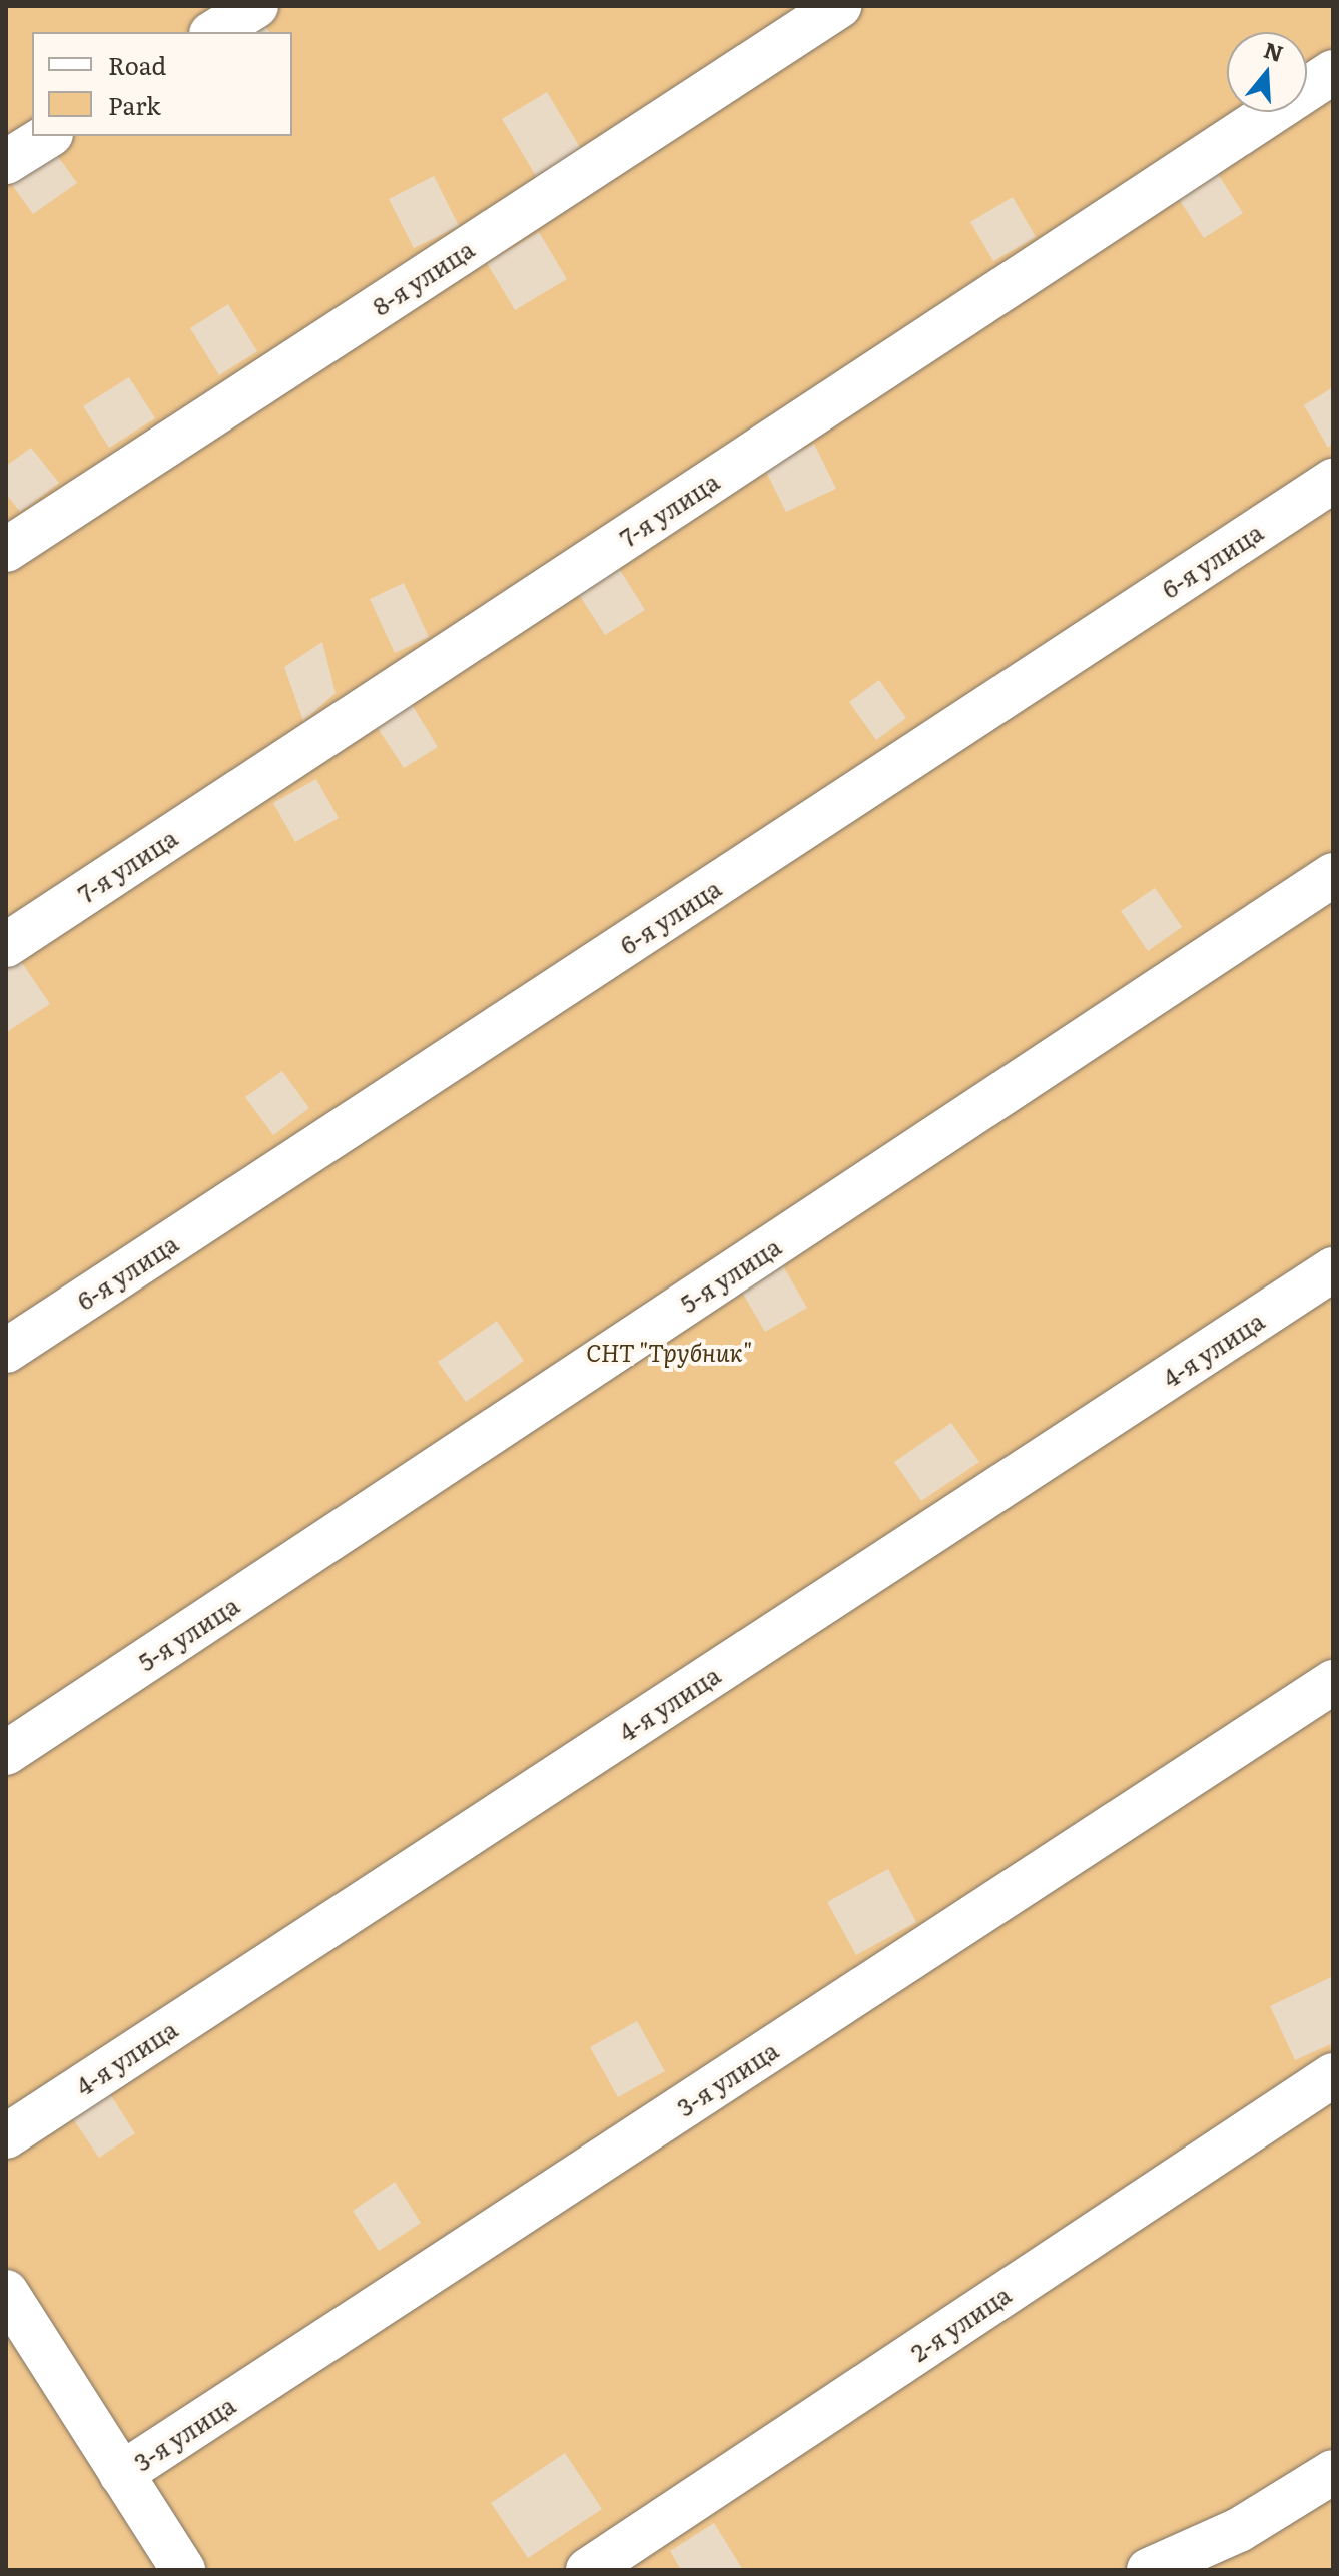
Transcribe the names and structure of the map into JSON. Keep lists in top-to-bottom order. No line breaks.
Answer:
{"streets":{"lane":["8-я улица","7-я улица","6-я улица","5-я улица","4-я улица","3-я улица","2-я улица"]},"parks":["СНТ \"Трубник\""],"legend":["Road","Park"],"north":"top"}
